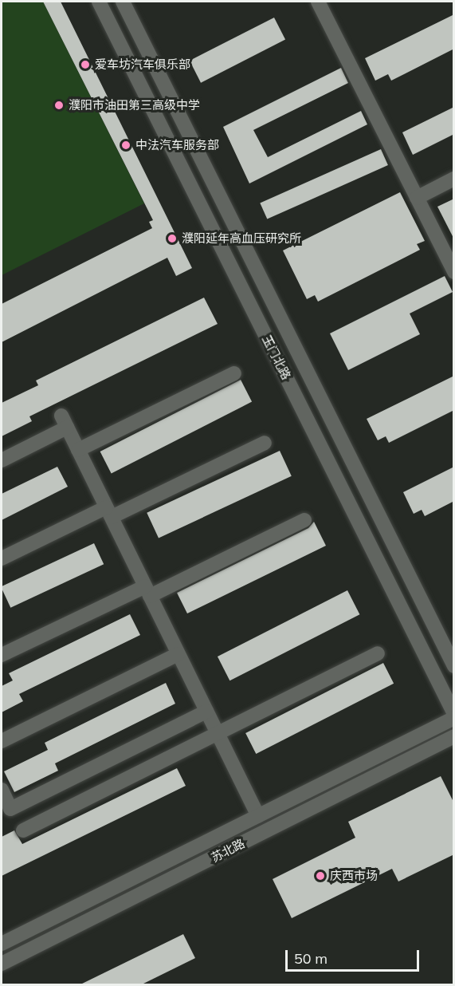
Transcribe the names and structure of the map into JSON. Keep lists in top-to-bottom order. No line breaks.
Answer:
{"streets":{"street":["玉门北路","苏北路"]},"places":["爱车坊汽车俱乐部","濮阳市油田第三高级中学","中法汽车服务部","濮阳延年高血压研究所","庆西市场"],"scale_bar":"50 m"}
